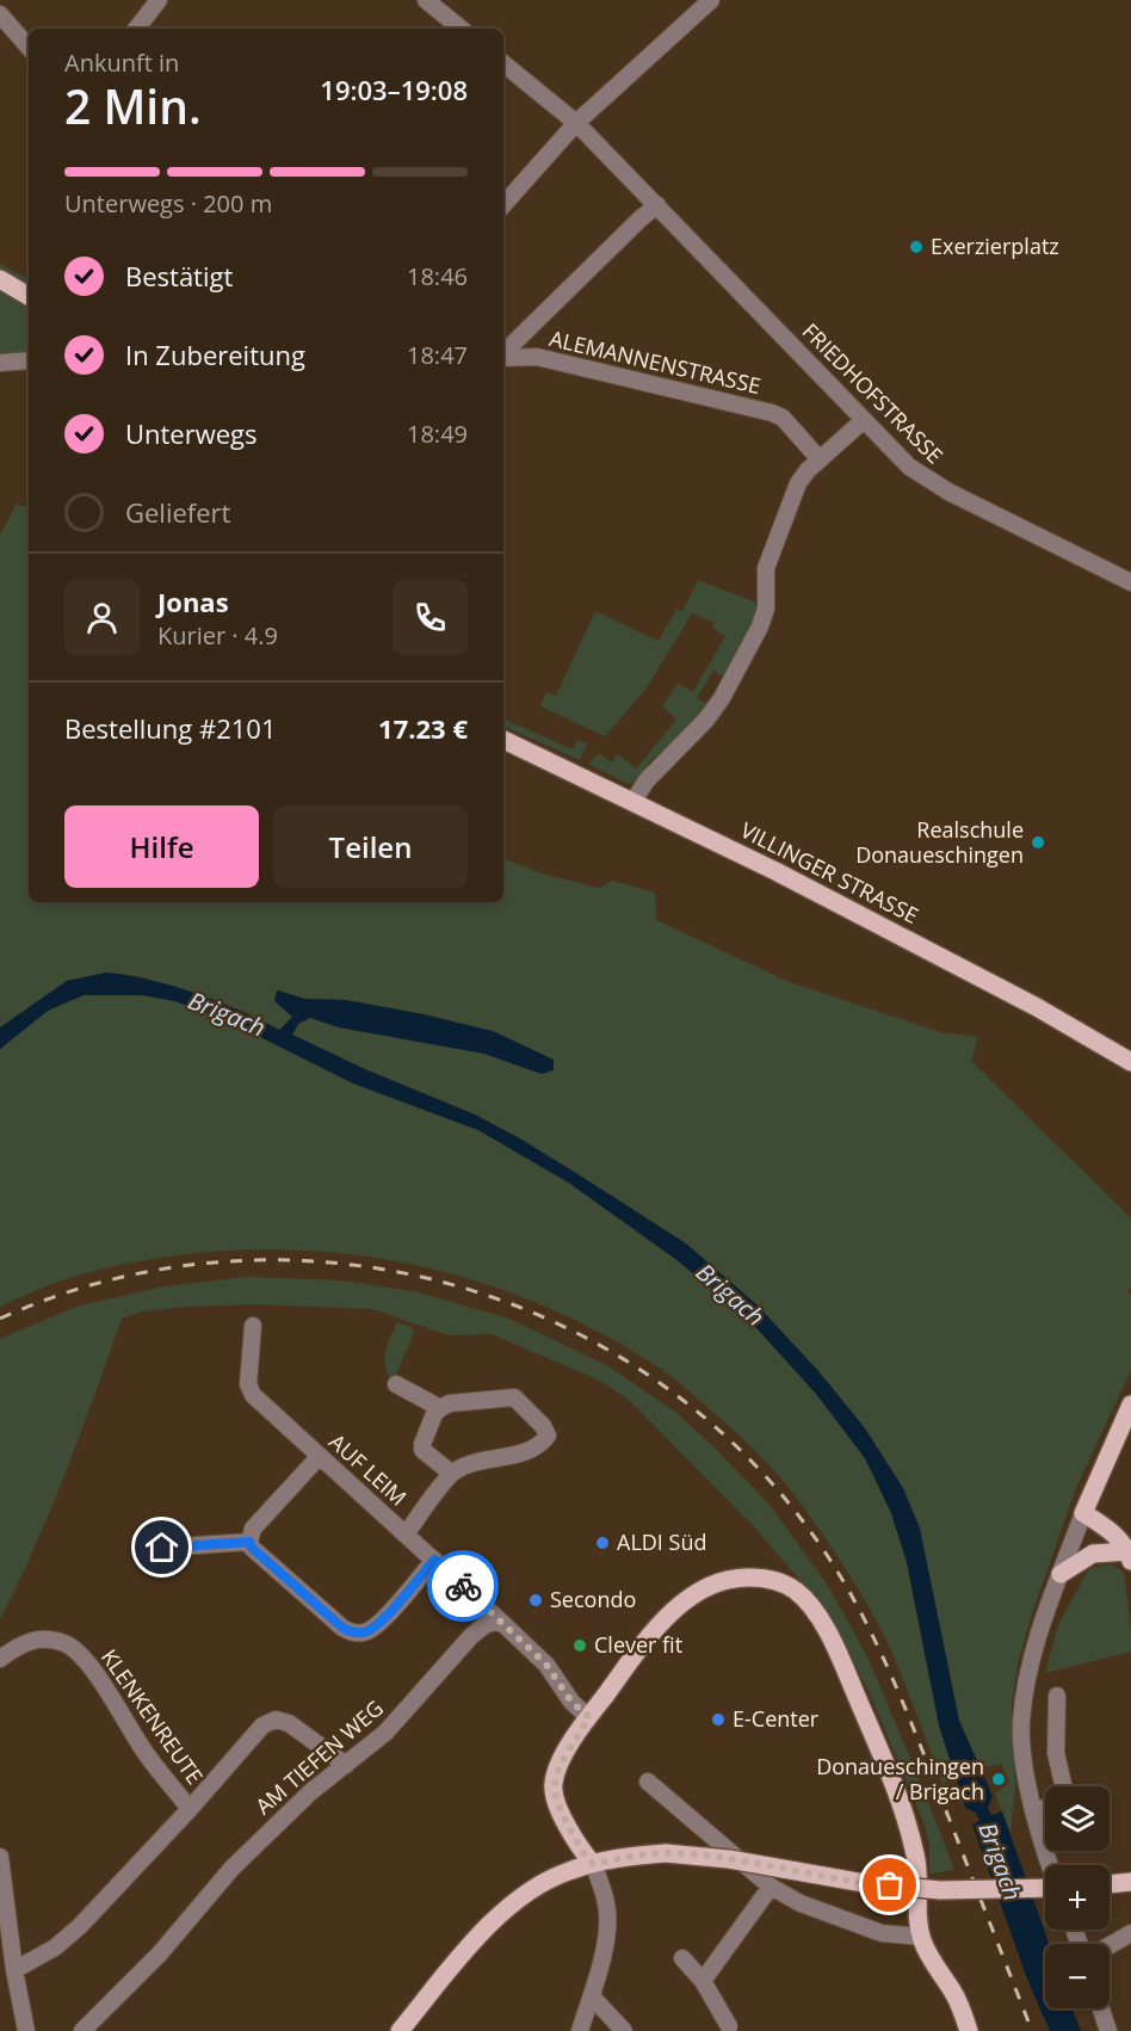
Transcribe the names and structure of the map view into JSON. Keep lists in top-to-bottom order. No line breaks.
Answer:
{"streets":{"main road":["VILLINGER STRASSE"],"street":["ALEMANNENSTRASSE","FRIEDHOFSTRASSE","AUF LEIM","KLENKENREUTE","AM TIEFEN WEG"]},"crossings":[["ALEMANNENSTRASSE","FRIEDHOFSTRASSE"],["AUF LEIM","AM TIEFEN WEG"],["KLENKENREUTE","AM TIEFEN WEG"]],"water":["Brigach"],"places":["Exerzierplatz","Realschule Donaueschingen","ALDI Süd","Secondo","Clever fit","E-Center","Donaueschingen / Brigach"],"page":{"heading":["2 Min.","Ankunft in","19:03–19:08"],"panel":["Jonas","Kurier · 4.9","Bestellung #2101","17.23 €"],"bar":"Unterwegs · 200 m","list":[["Bestätigt","18:46"],["In Zubereitung","18:47"],["Unterwegs","18:49"],"Geliefert"],"buttons":["Hilfe","Teilen"],"map_buttons":["+","−"]}}
